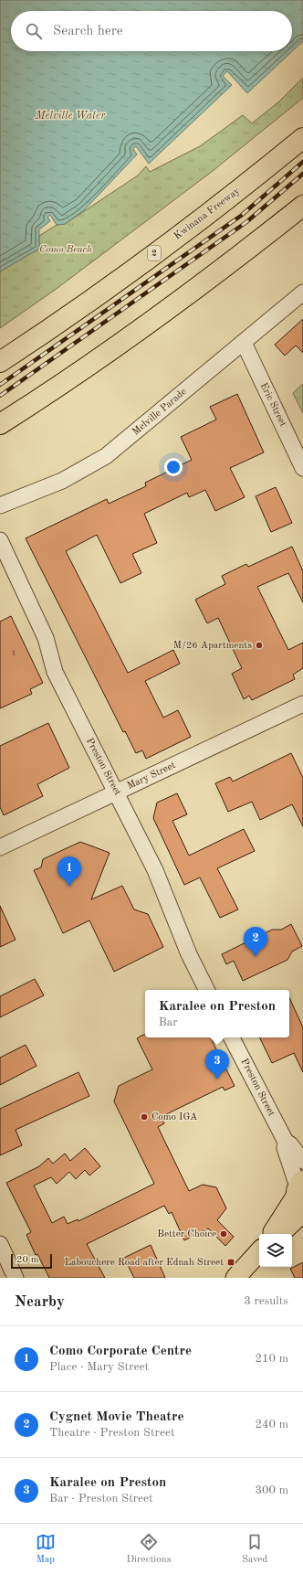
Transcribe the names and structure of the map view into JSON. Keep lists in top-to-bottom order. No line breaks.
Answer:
{"streets":{"highway":["Kwinana Freeway","2"],"street":["Eric Street","Melville Parade","Preston Street","Mary Street"]},"crossings":[["Eric Street","Melville Parade"],["Preston Street","Mary Street"]],"water":["Melville Water"],"parks":["Como Beach"],"places":{"other":["M/26 Apartments","Como IGA","Better Choice"],"transit":["Labouchere Road after Ednah Street"]},"house_numbers":["1"],"scale_bar":"20 m","page":{"search":"Search here","pins":["1","2","3"],"popup":["Karalee on Preston","Bar"],"scale":"20 m","heading":["Nearby","3 results"],"list":[{"mark":"1","name":"Como Corporate Centre","note":"Place · Mary Street","value":"210 m"},{"mark":"2","name":"Cygnet Movie Theatre","note":"Theatre · Preston Street","value":"240 m"},{"mark":"3","name":"Karalee on Preston","note":"Bar · Preston Street","value":"300 m"}],"nav":["Map","Directions","Saved"]}}
